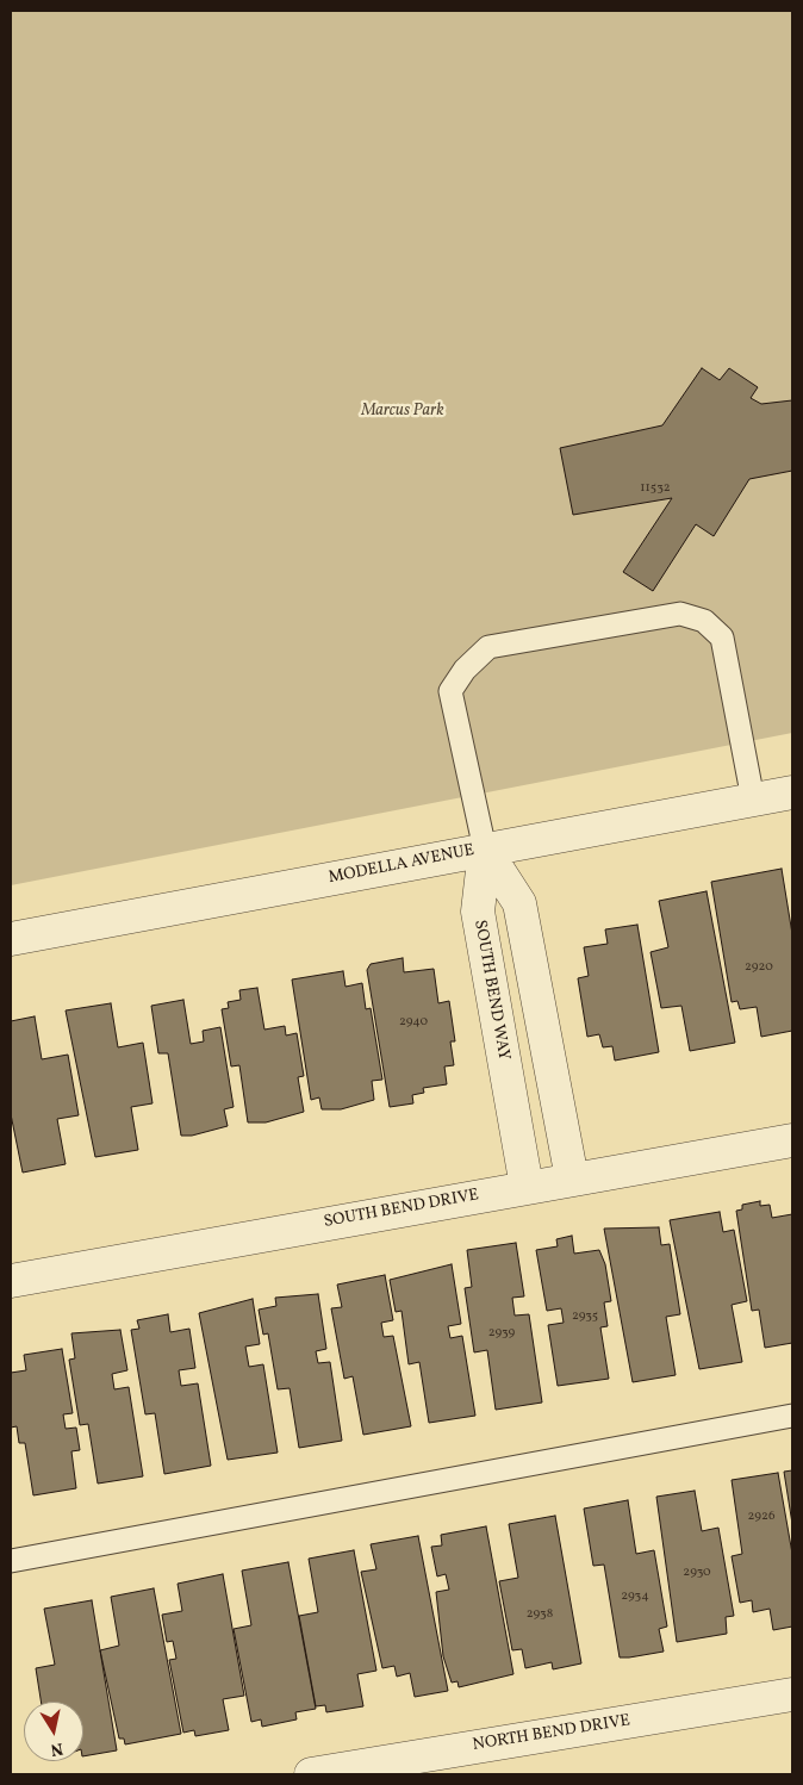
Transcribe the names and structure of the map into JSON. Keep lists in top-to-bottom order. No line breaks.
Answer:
{"streets":{"street":["MODELLA AVENUE","SOUTH BEND WAY","SOUTH BEND DRIVE","NORTH BEND DRIVE"]},"crossings":[["MODELLA AVENUE","SOUTH BEND WAY"],["SOUTH BEND WAY","SOUTH BEND DRIVE"]],"parks":["Marcus Park"],"house_numbers":["11532","2920","2940","2935","2939","2926","2930","2934","2938"],"north":"bottom"}
